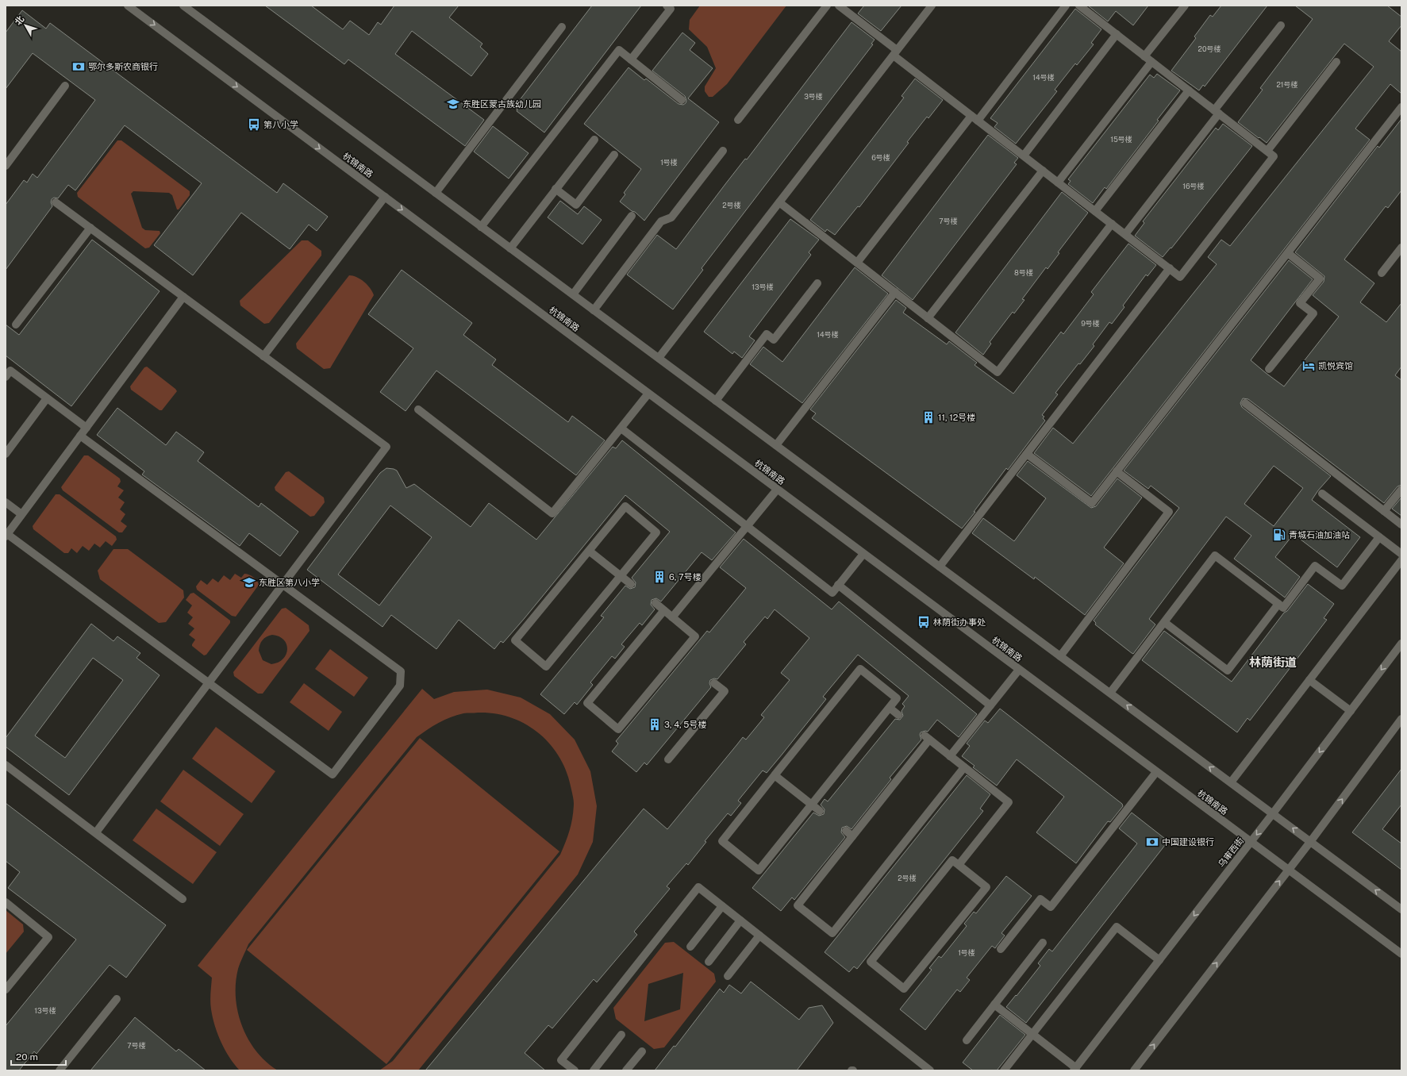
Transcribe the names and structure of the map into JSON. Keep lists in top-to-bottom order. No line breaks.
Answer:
{"streets":{"main road":["杭锦南路","乌审西街"]},"crossings":[["杭锦南路","乌审西街"]],"districts":["林荫街道"],"places":{"bank":["鄂尔多斯农商银行","中国建设银行"],"school or university":["东胜区蒙古族幼儿园","东胜区第八小学"],"bus stop":["第八小学","林荫街办事处"],"hotel":["凯悦宾馆"],"building":["11, 12号楼","6, 7号楼","3, 4, 5号楼"],"fuel station":["青城石油加油站"]},"house_numbers":["20号楼","14号楼","21号楼","3号楼","15号楼","6号楼","1号楼","16号楼","2号楼","7号楼","8号楼","13号楼","9号楼","14号楼","2号楼","1号楼","13号楼","7号楼"],"scale_bar":"20 m","north":"top left"}
